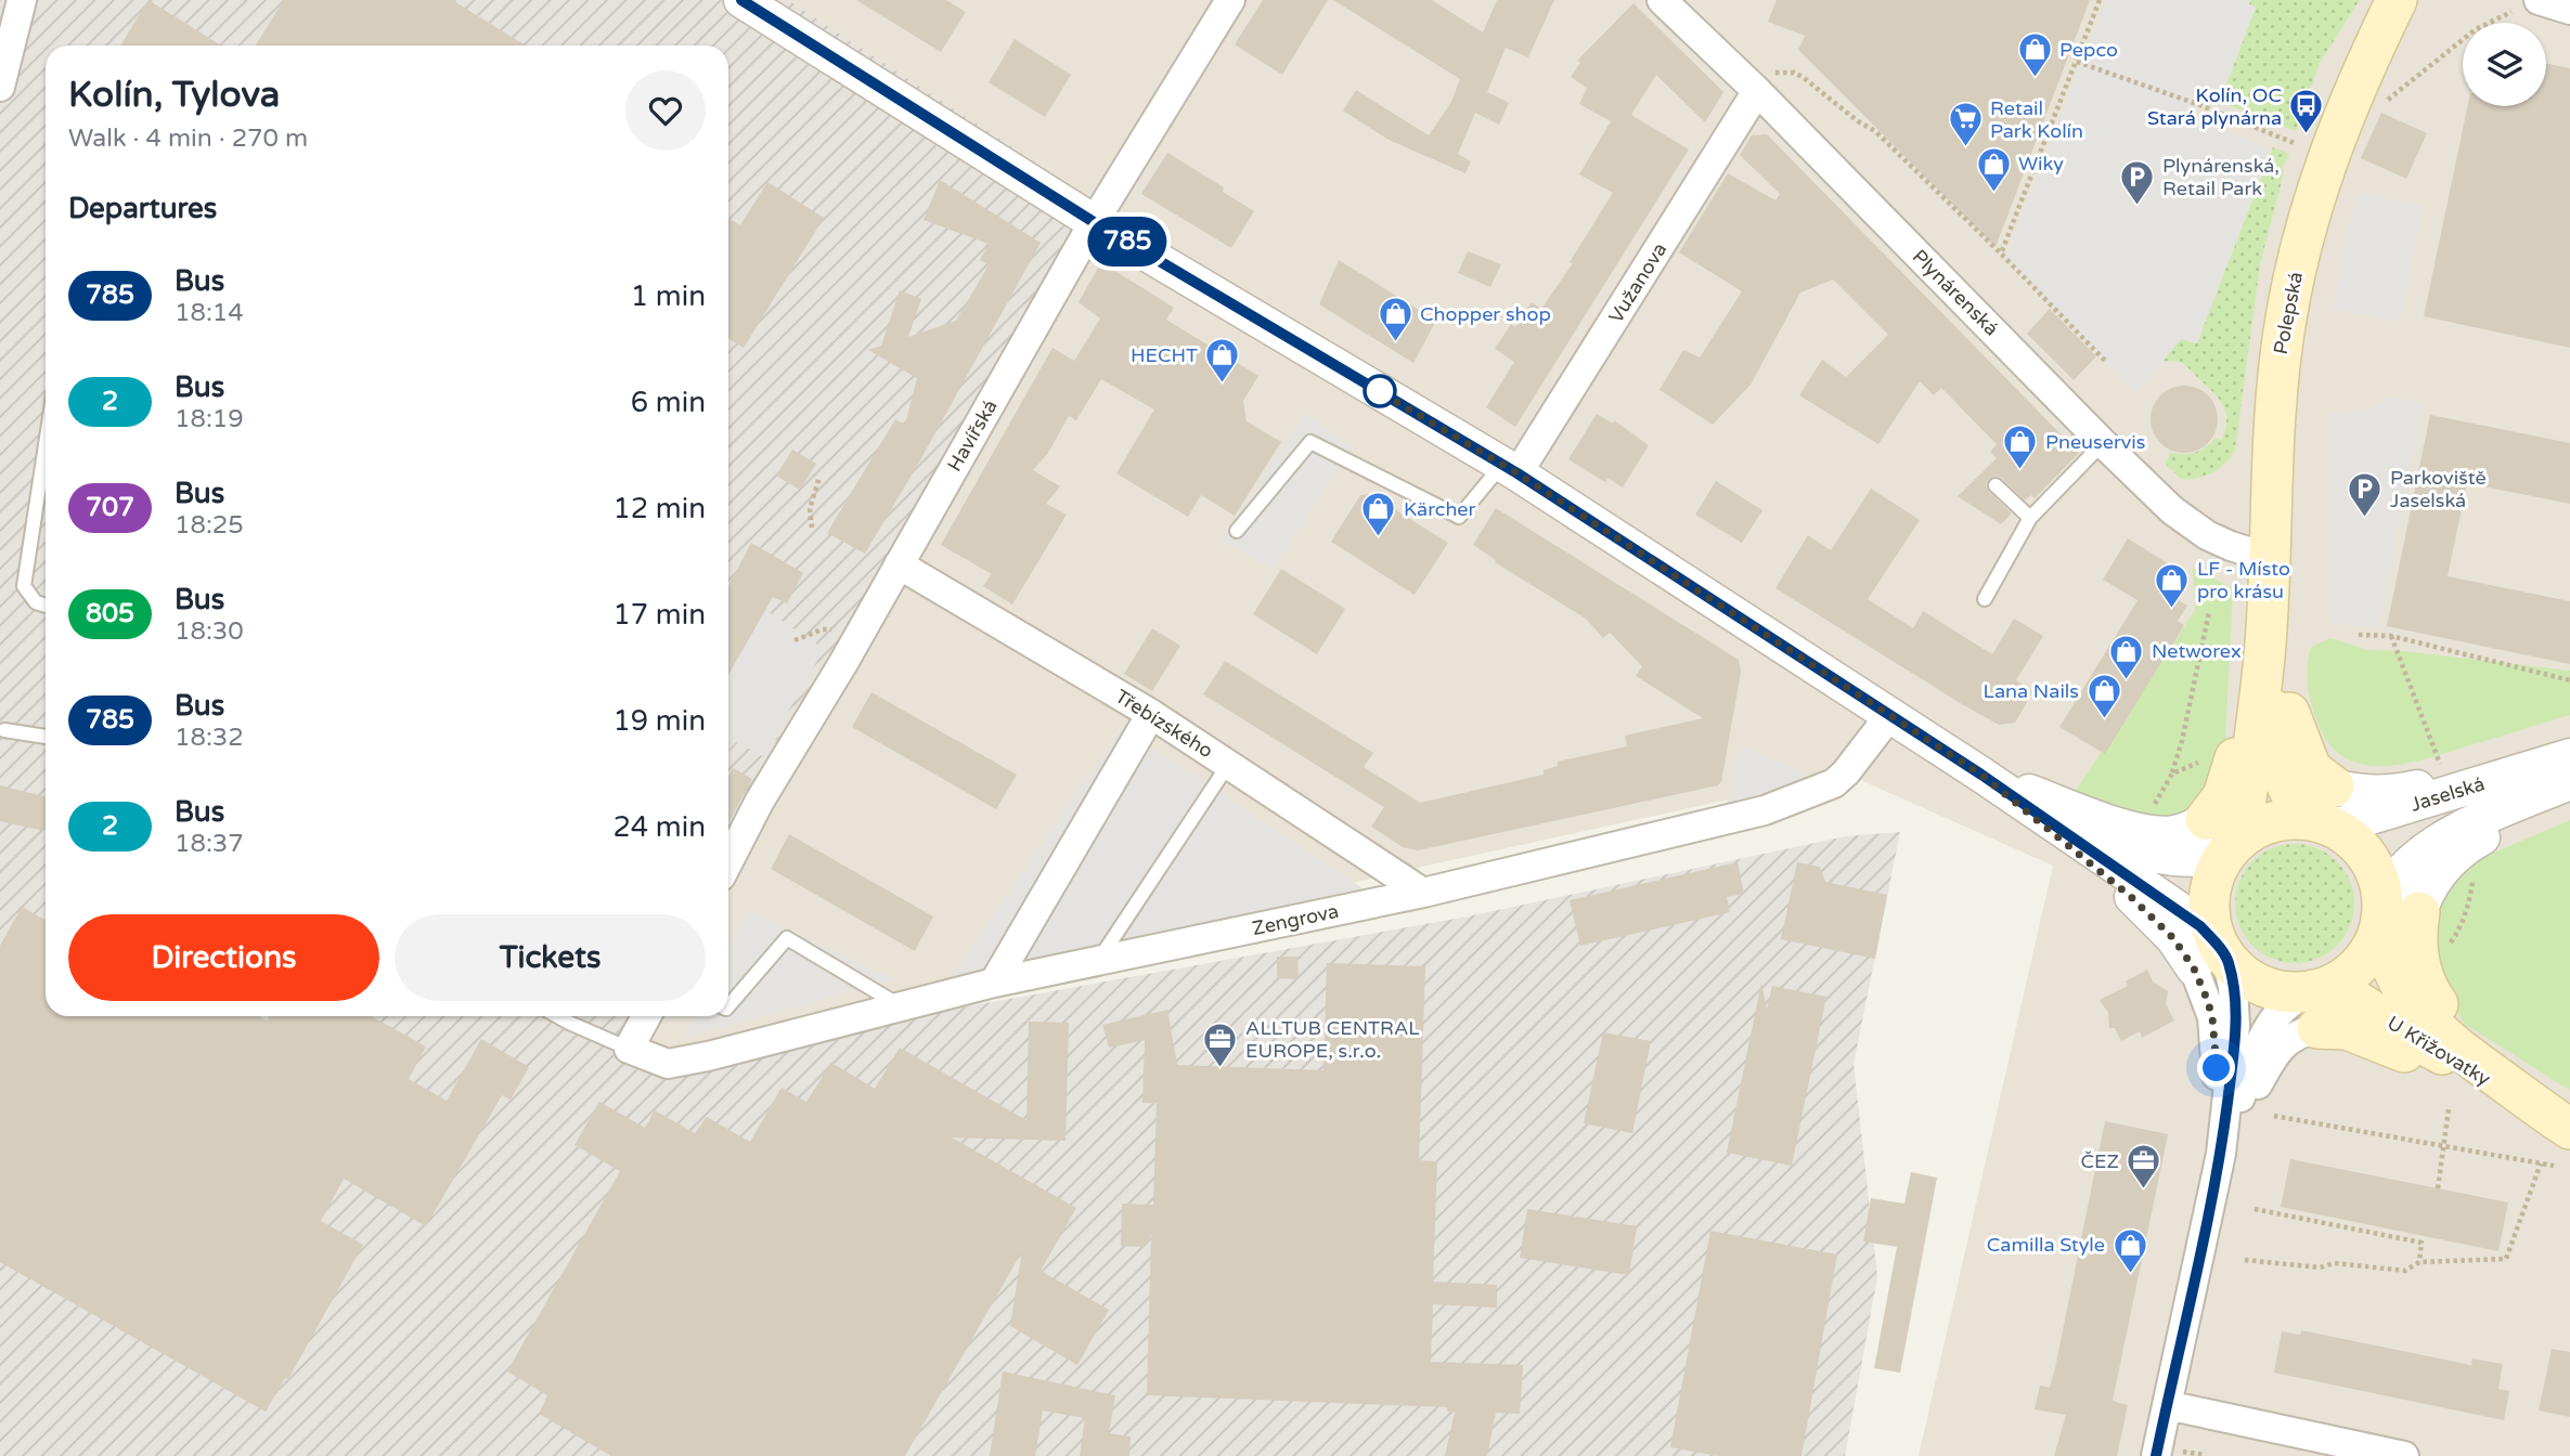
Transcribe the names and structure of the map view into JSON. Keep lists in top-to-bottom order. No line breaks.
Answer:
{"streets":{"main road":["Polepská","U Křižovatky"],"street":["Vužanova","Plynárenská","Havířská","Třebízského","Jaselská","Zengrova"]},"crossings":[["Vužanova","Plynárenská"],["Plynárenská","Polepská"],["Polepská","Jaselská"],["Polepská","U Křižovatky"],["Havířská","Třebízského"],["Třebízského","Zengrova"]],"places":{"shop":["Pepco","Wiky","Chopper shop","HECHT","Pneuservis","Kärcher","LF - Místo pro krásu","Networex","Lana Nails","Camilla Style"],"bus stop":["Kolín, OC Stará plynárna"],"supermarket":["Retail Park Kolín"],"parking":["Plynárenská, Retail Park","Parkoviště Jaselská"],"office":["ALLTUB CENTRAL EUROPE, s.r.o.","ČEZ"]},"lines":["bus line 785"],"page":{"on_map":"785","heading":[["Kolín, Tylova","Walk · 4 min · 270 m"],"Departures"],"list":[{"mark":"785","name":"Bus","note":"18:14","value":"1 min"},{"mark":"2","name":"Bus","note":"18:19","value":"6 min"},{"mark":"707","name":"Bus","note":"18:25","value":"12 min"},{"mark":"805","name":"Bus","note":"18:30","value":"17 min"},{"mark":"785","name":"Bus","note":"18:32","value":"19 min"},{"mark":"2","name":"Bus","note":"18:37","value":"24 min"}],"buttons":["Directions","Tickets"]}}
